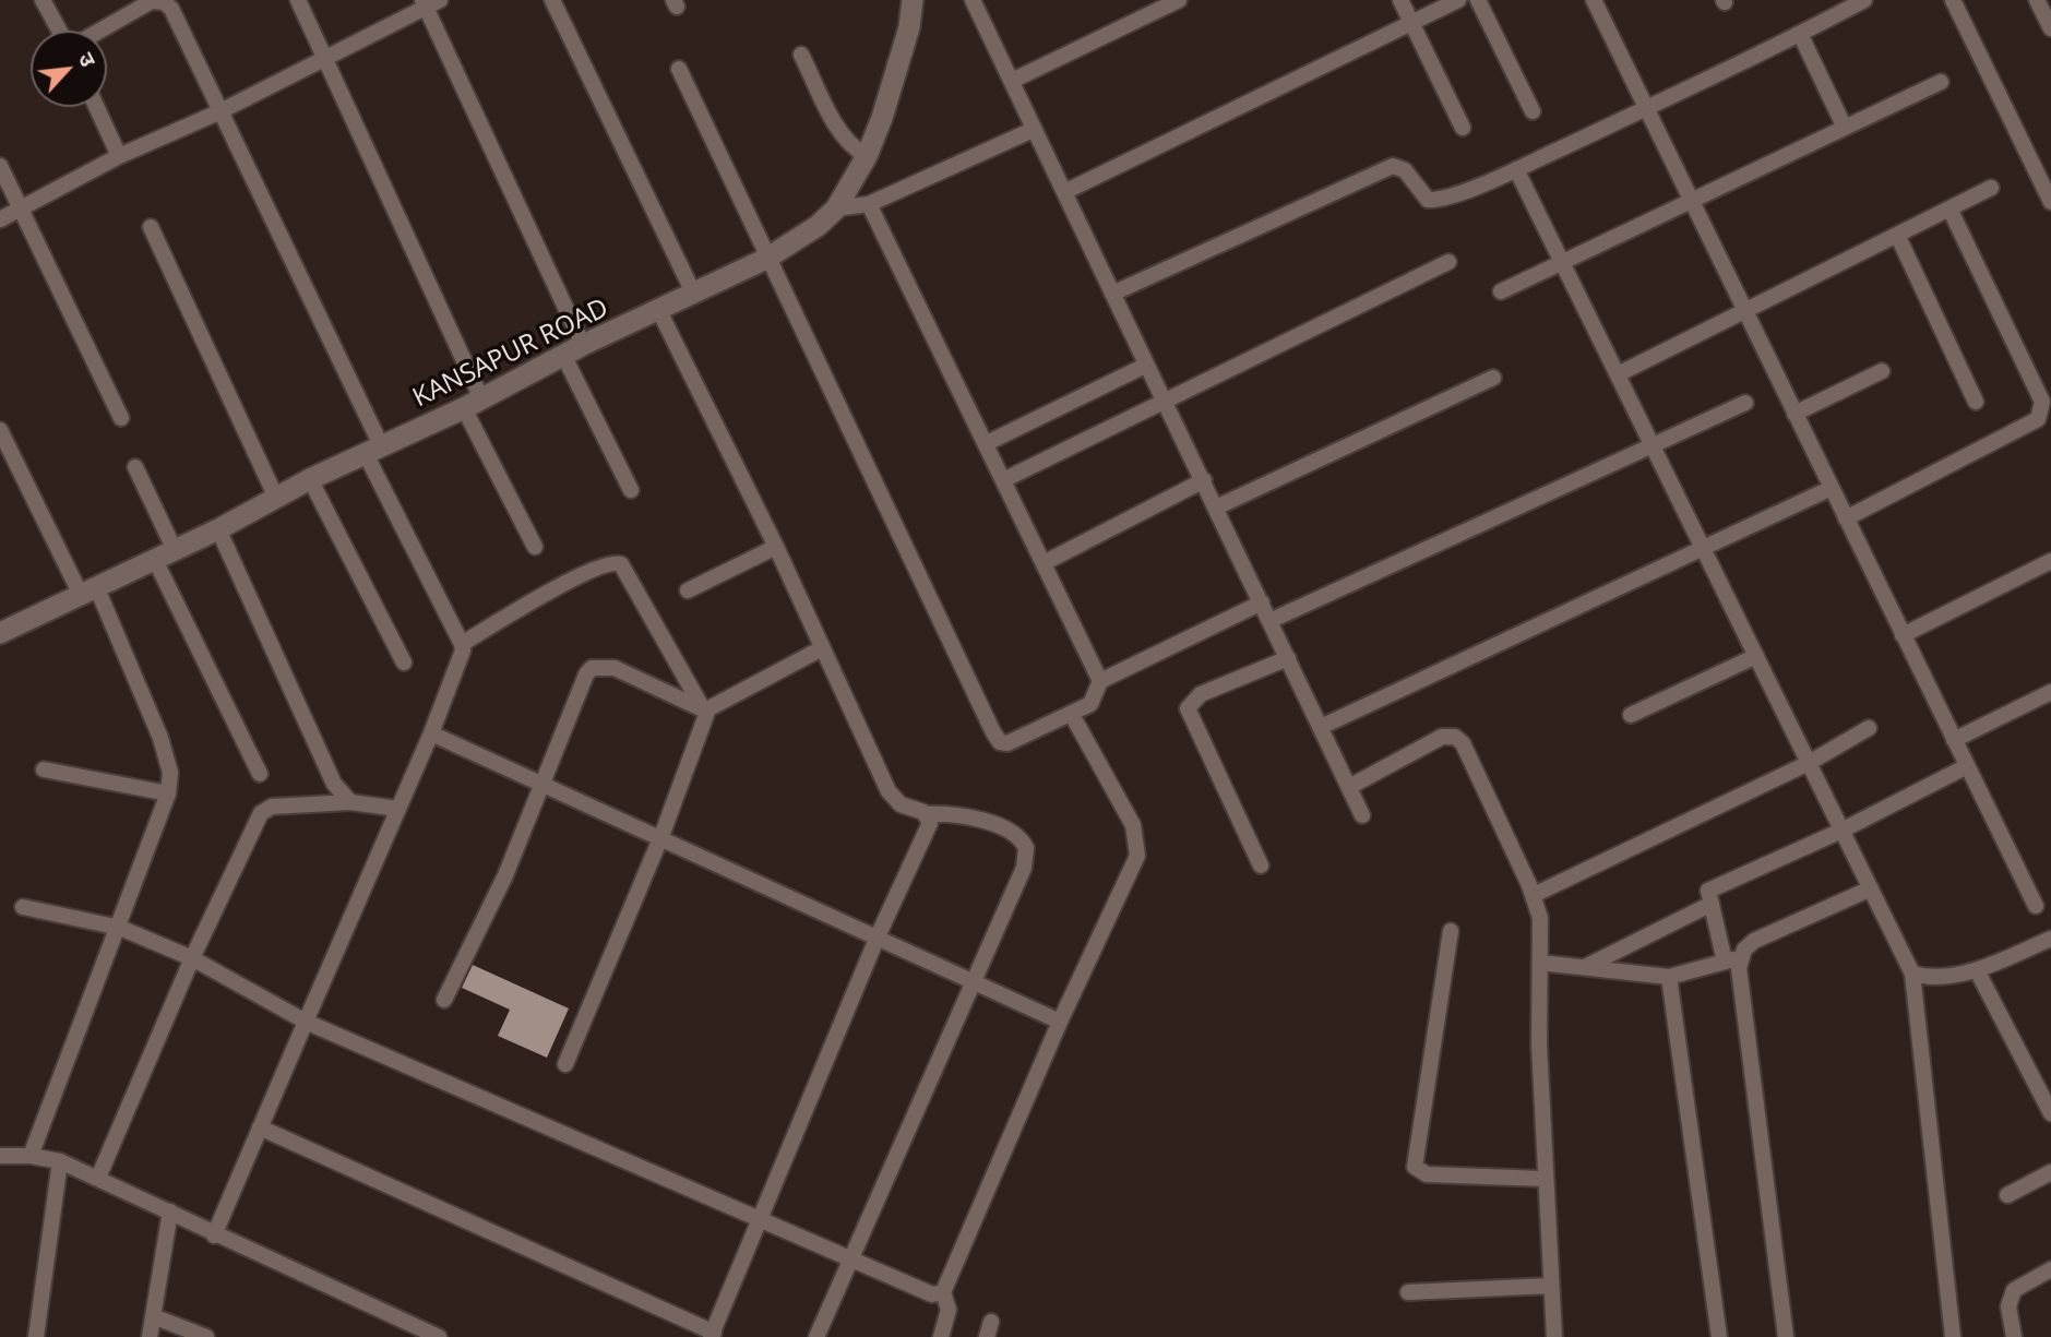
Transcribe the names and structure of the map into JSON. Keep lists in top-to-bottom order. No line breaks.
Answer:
{"streets":{"street":["KANSAPUR ROAD"]},"north":"top right"}
